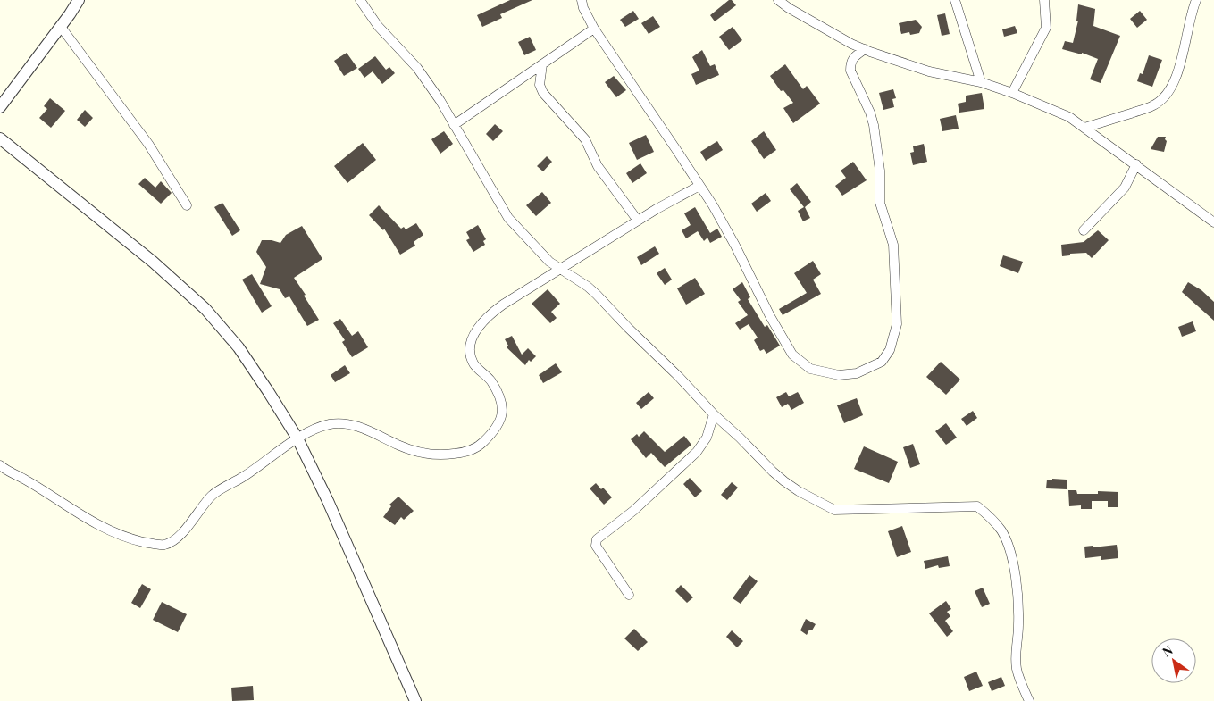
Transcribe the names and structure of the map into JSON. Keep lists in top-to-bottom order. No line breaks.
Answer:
{"north":"top left"}
